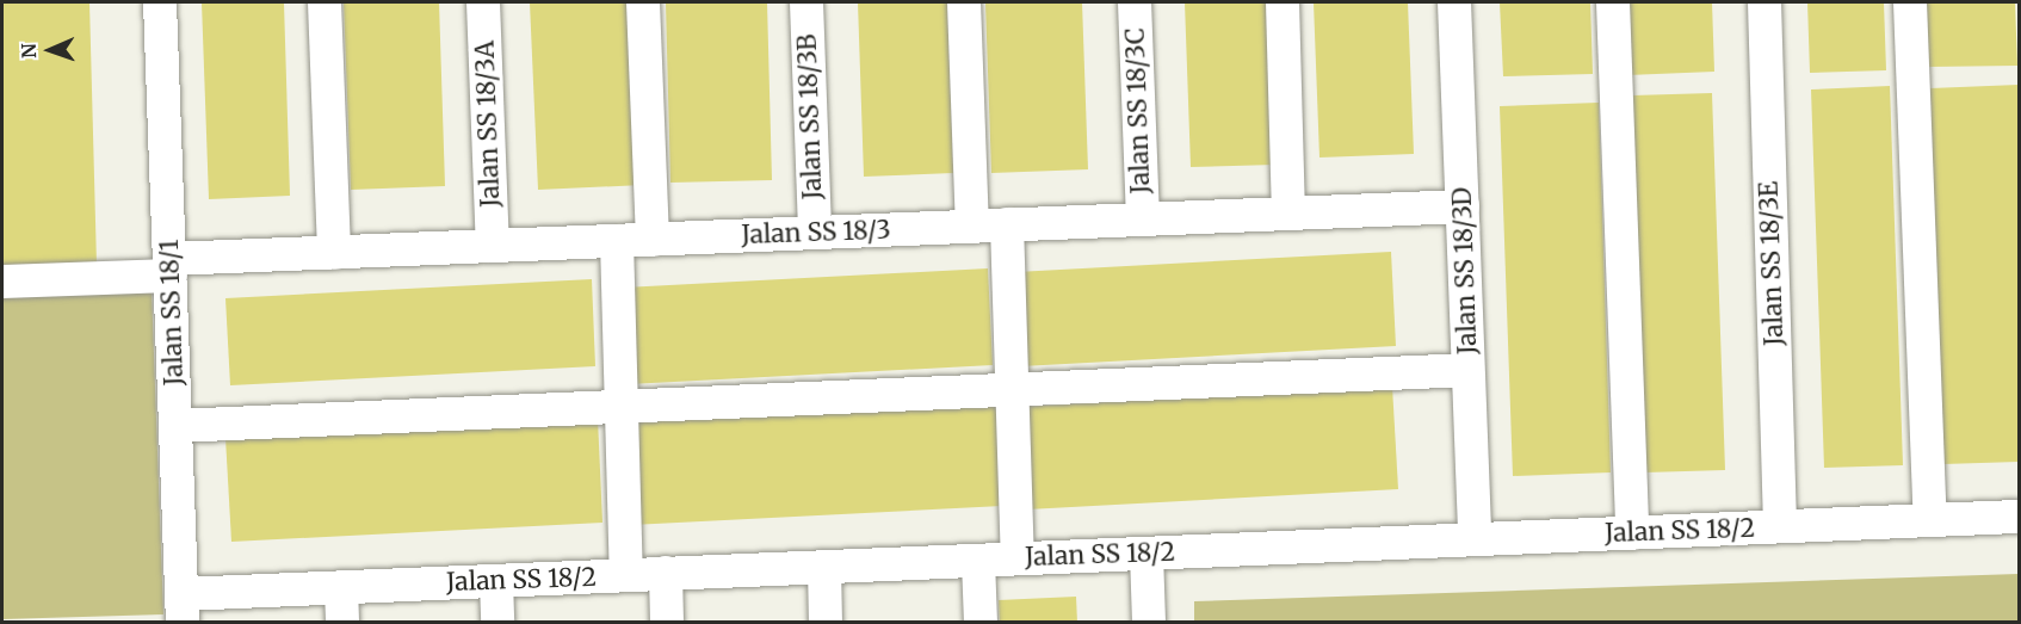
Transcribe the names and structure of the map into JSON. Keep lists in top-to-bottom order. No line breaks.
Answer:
{"streets":{"street":["Jalan SS 18/3C","Jalan SS 18/3B","Jalan SS 18/3A","Jalan SS 18/3","Jalan SS 18/3E","Jalan SS 18/3D","Jalan SS 18/1","Jalan SS 18/2"]},"crossings":[["Jalan SS 18/3C","Jalan SS 18/3"],["Jalan SS 18/3B","Jalan SS 18/3"],["Jalan SS 18/3A","Jalan SS 18/3"],["Jalan SS 18/3","Jalan SS 18/3D"],["Jalan SS 18/3","Jalan SS 18/1"],["Jalan SS 18/3E","Jalan SS 18/2"],["Jalan SS 18/3D","Jalan SS 18/2"],["Jalan SS 18/1","Jalan SS 18/2"]],"north":"left"}
